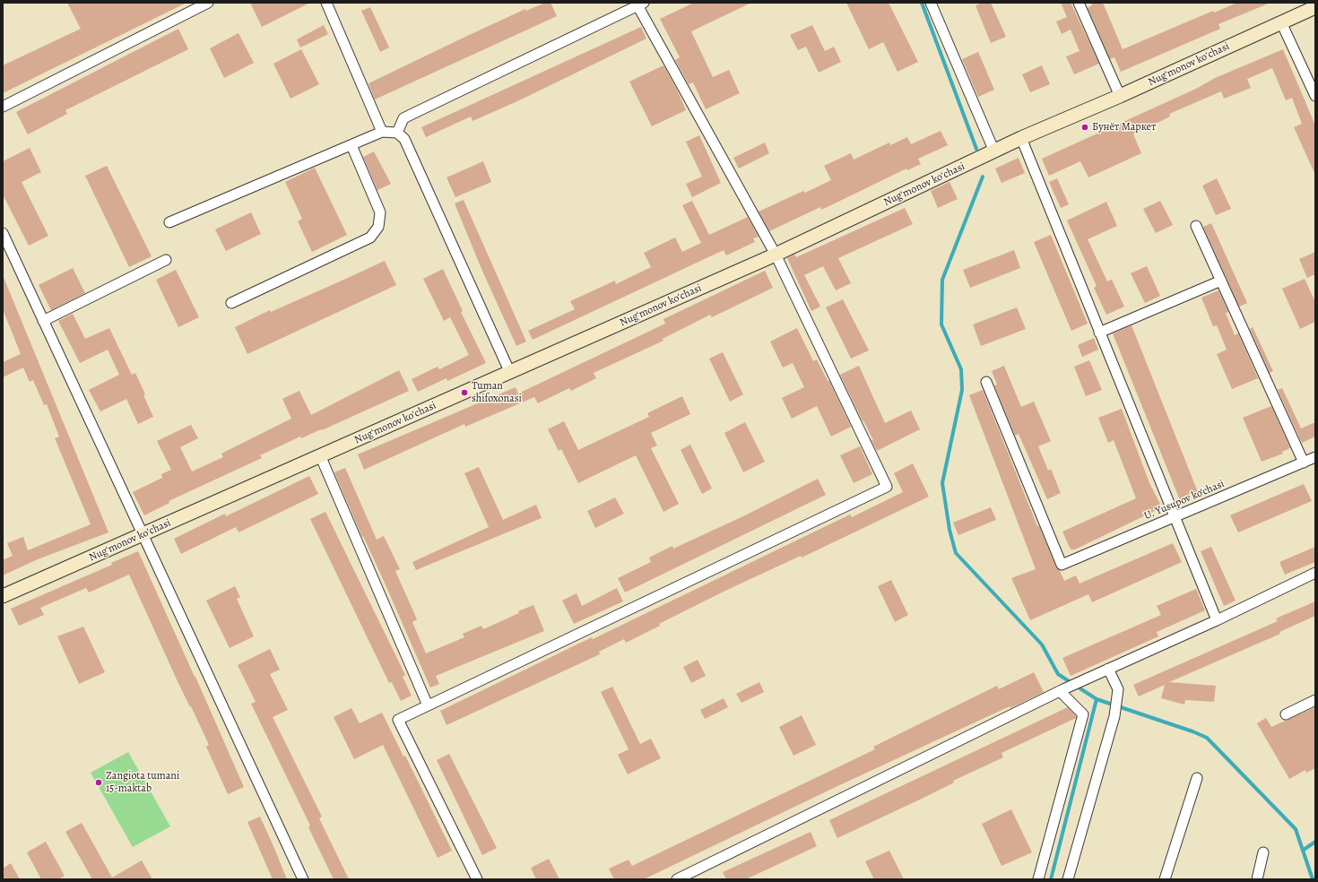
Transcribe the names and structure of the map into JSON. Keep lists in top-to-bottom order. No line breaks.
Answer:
{"streets":{"main road":["Nugʻmonov koʻchasi"],"street":["U. Yusupov ko‘chasi"]},"places":["Бунёт Маркет","Tuman shifoxonasi","Zangiota tumani 15-maktab"]}
